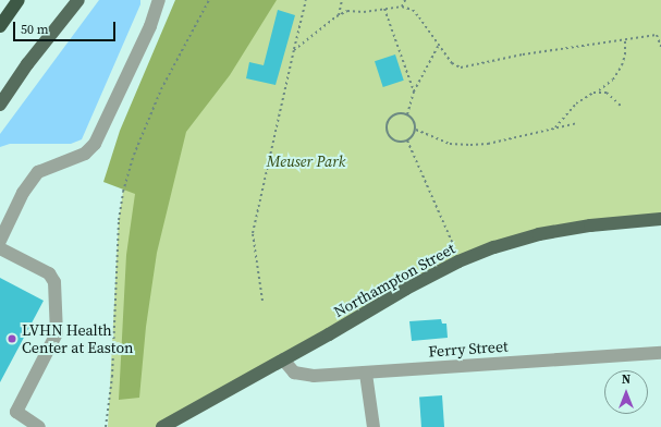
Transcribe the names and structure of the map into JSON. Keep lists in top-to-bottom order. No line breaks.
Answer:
{"streets":{"main road":["Northampton Street"],"street":["Ferry Street"]},"crossings":[["Northampton Street","Ferry Street"]],"parks":["Meuser Park"],"places":["LVHN Health Center at Easton"],"scale_bar":"50 m","north":"top"}
